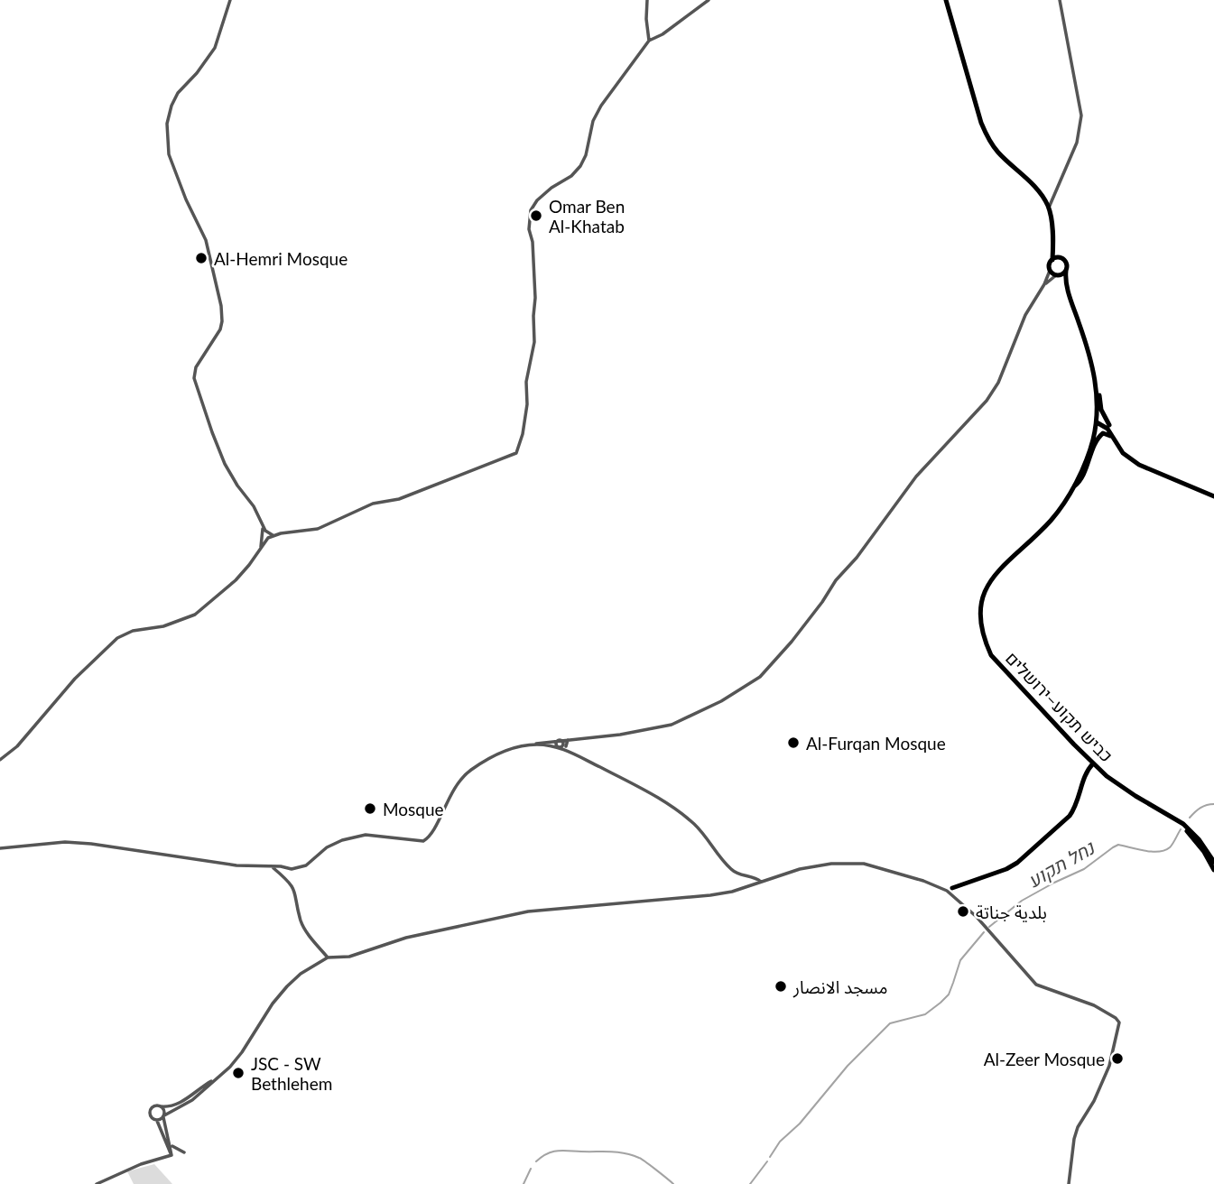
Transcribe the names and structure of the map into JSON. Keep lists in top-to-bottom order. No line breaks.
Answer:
{"streets":{"main road":["כביש תקוע–ירושלים"]},"water":["נחל תקוע"],"places":["Omar Ben Al-Khatab","Al-Hemri Mosque","Al-Furqan Mosque","Mosque","بلدية جناتة","مسجد الانصار","Al-Zeer Mosque","JSC - SW Bethlehem"]}
